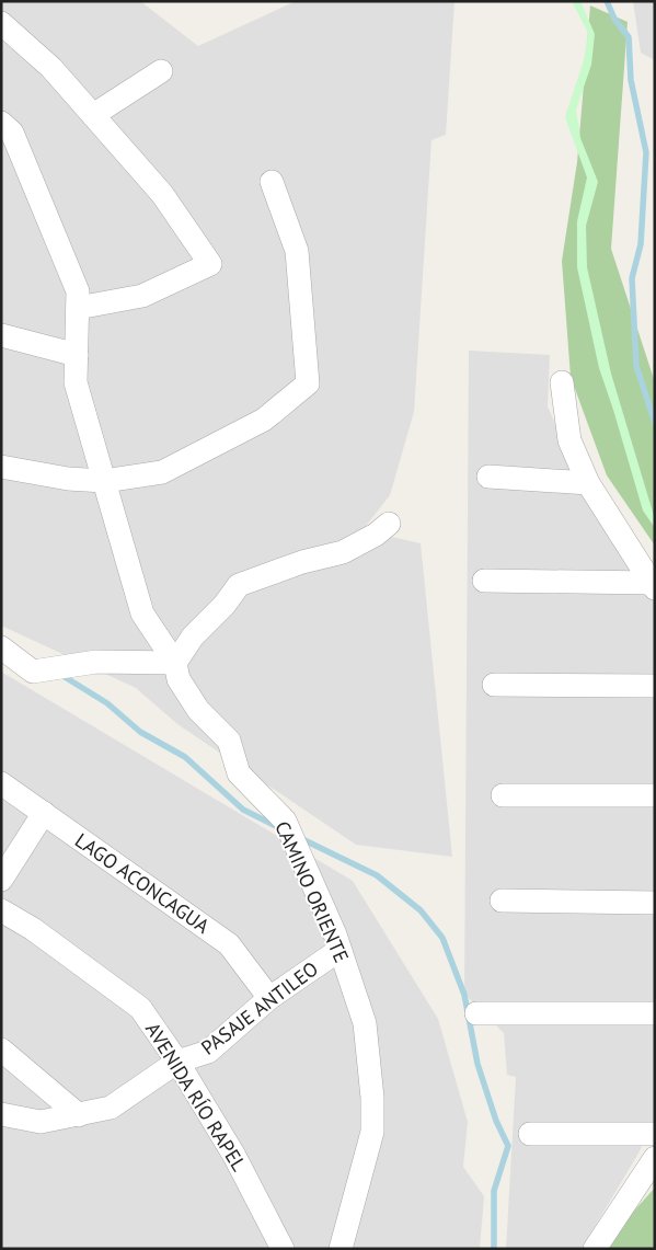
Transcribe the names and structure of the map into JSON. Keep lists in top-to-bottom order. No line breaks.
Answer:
{"streets":{"street":["LAGO ACONCAGUA","CAMINO ORIENTE","PASAJE ANTILEO","AVENIDA RÍO RAPEL"]},"crossings":[["LAGO ACONCAGUA","PASAJE ANTILEO"],["CAMINO ORIENTE","PASAJE ANTILEO"],["PASAJE ANTILEO","AVENIDA RÍO RAPEL"]]}
